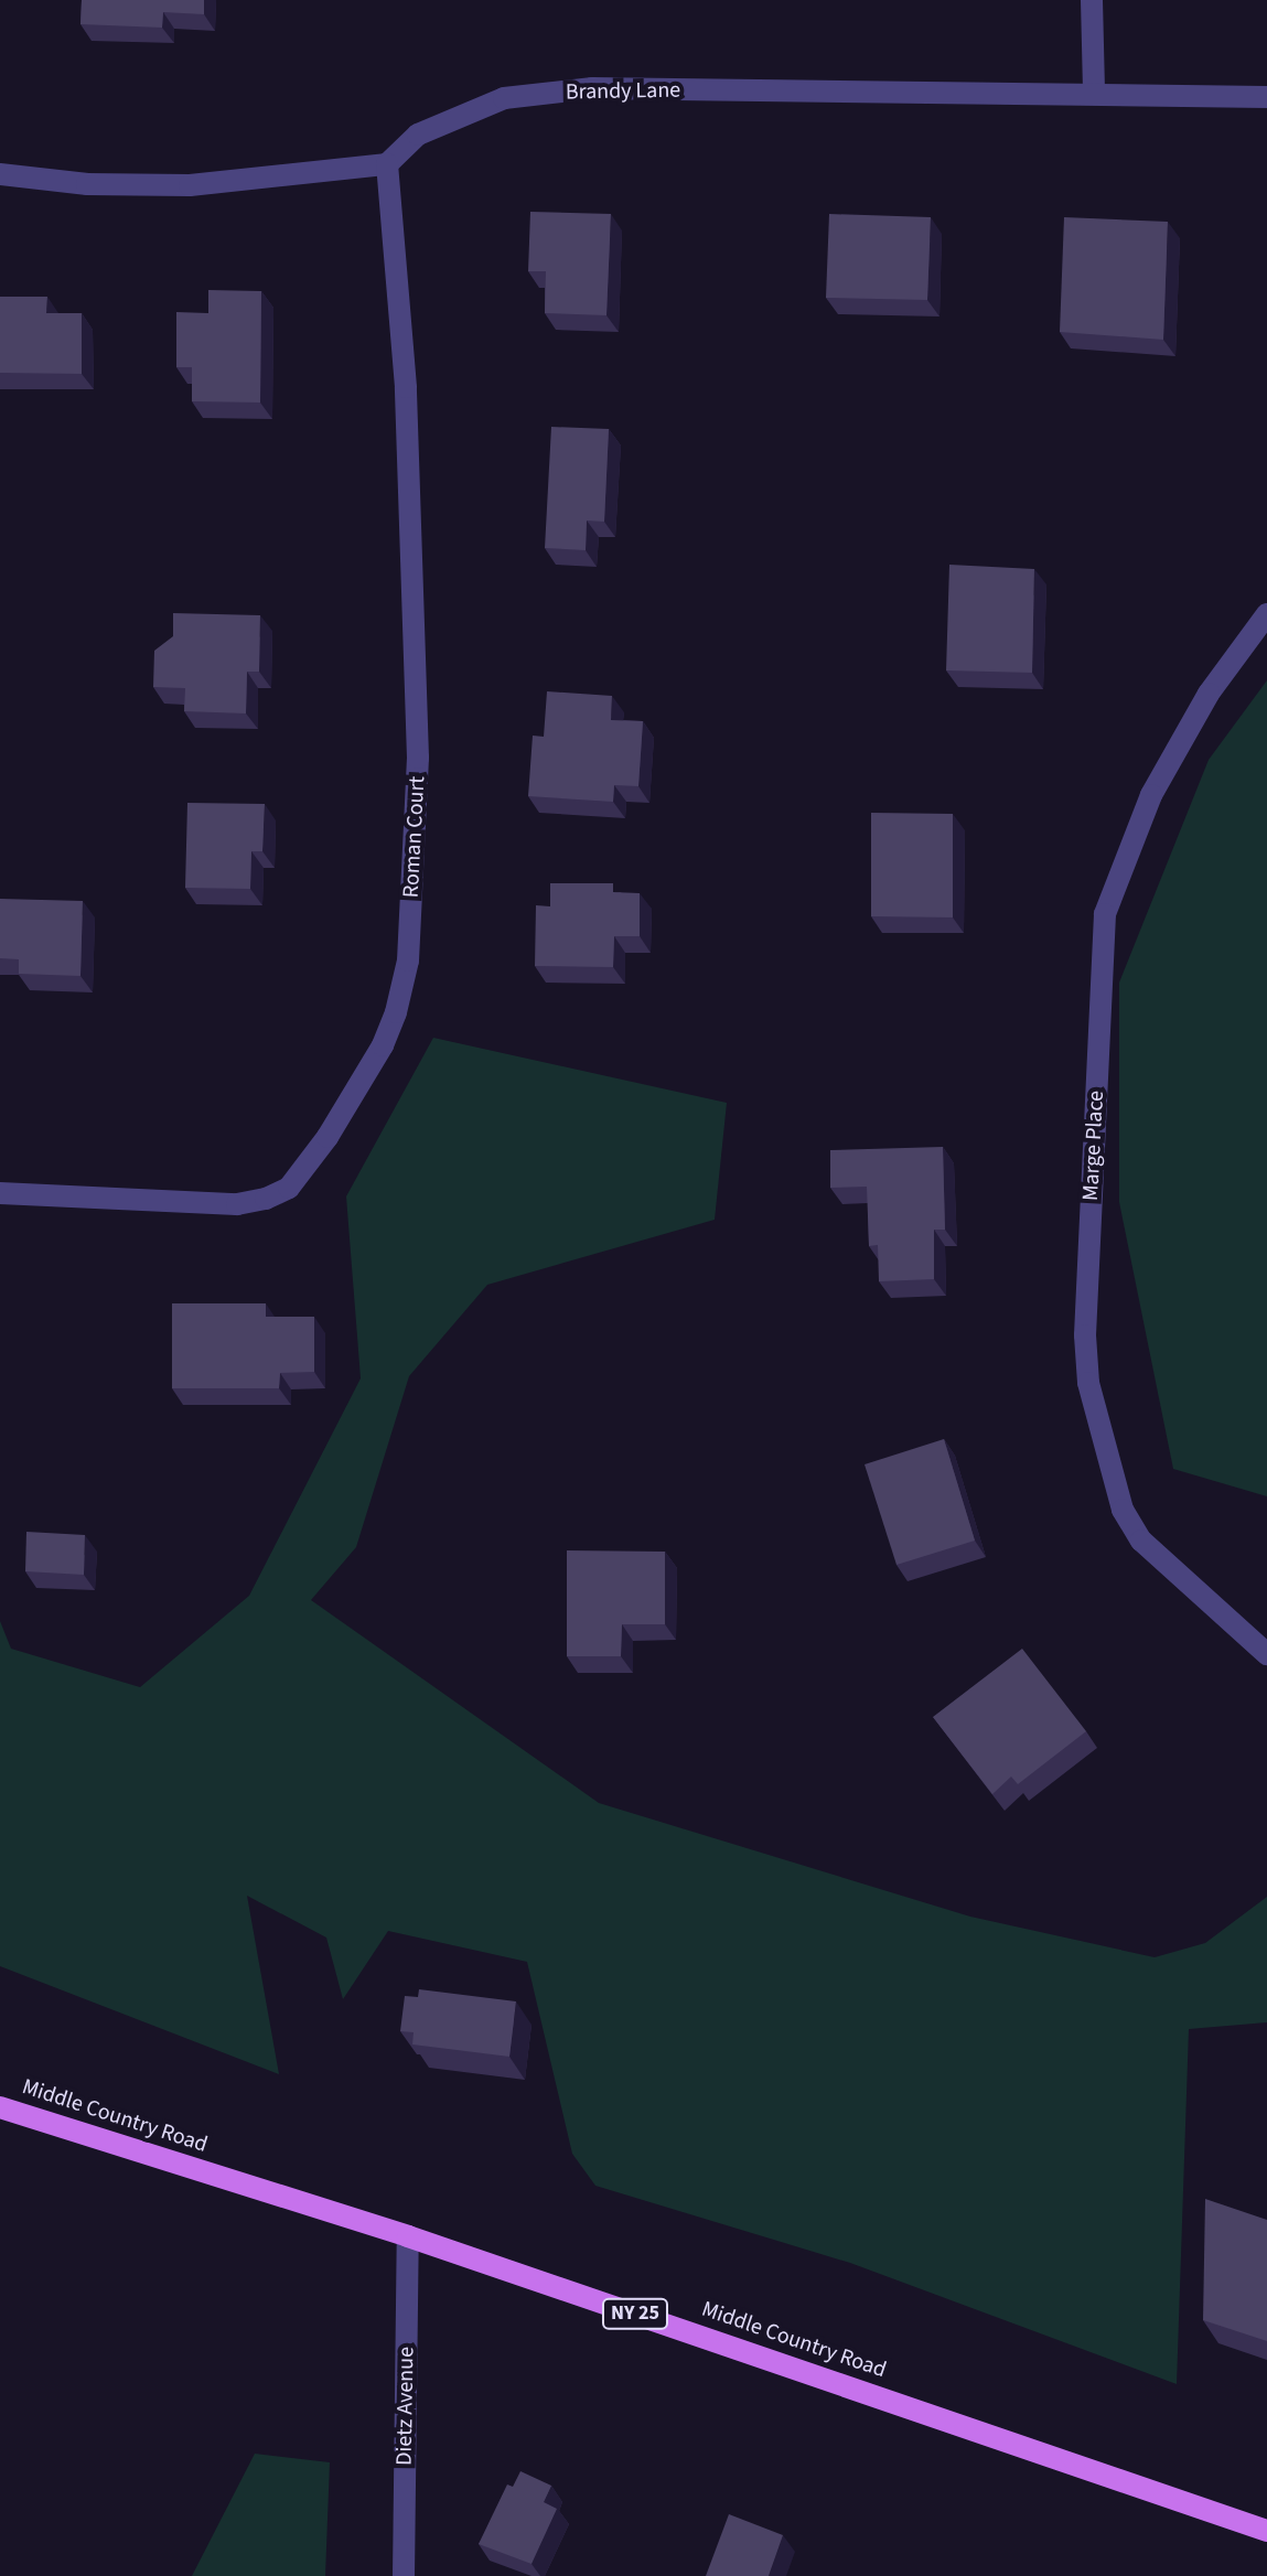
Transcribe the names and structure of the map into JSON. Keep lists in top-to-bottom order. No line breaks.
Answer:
{"streets":{"main road":["Middle Country Road","NY 25"],"street":["Brandy Lane","Roman Court","Marge Place","Dietz Avenue"]},"crossings":[["Brandy Lane","Roman Court"],["Middle Country Road","Dietz Avenue"]]}
